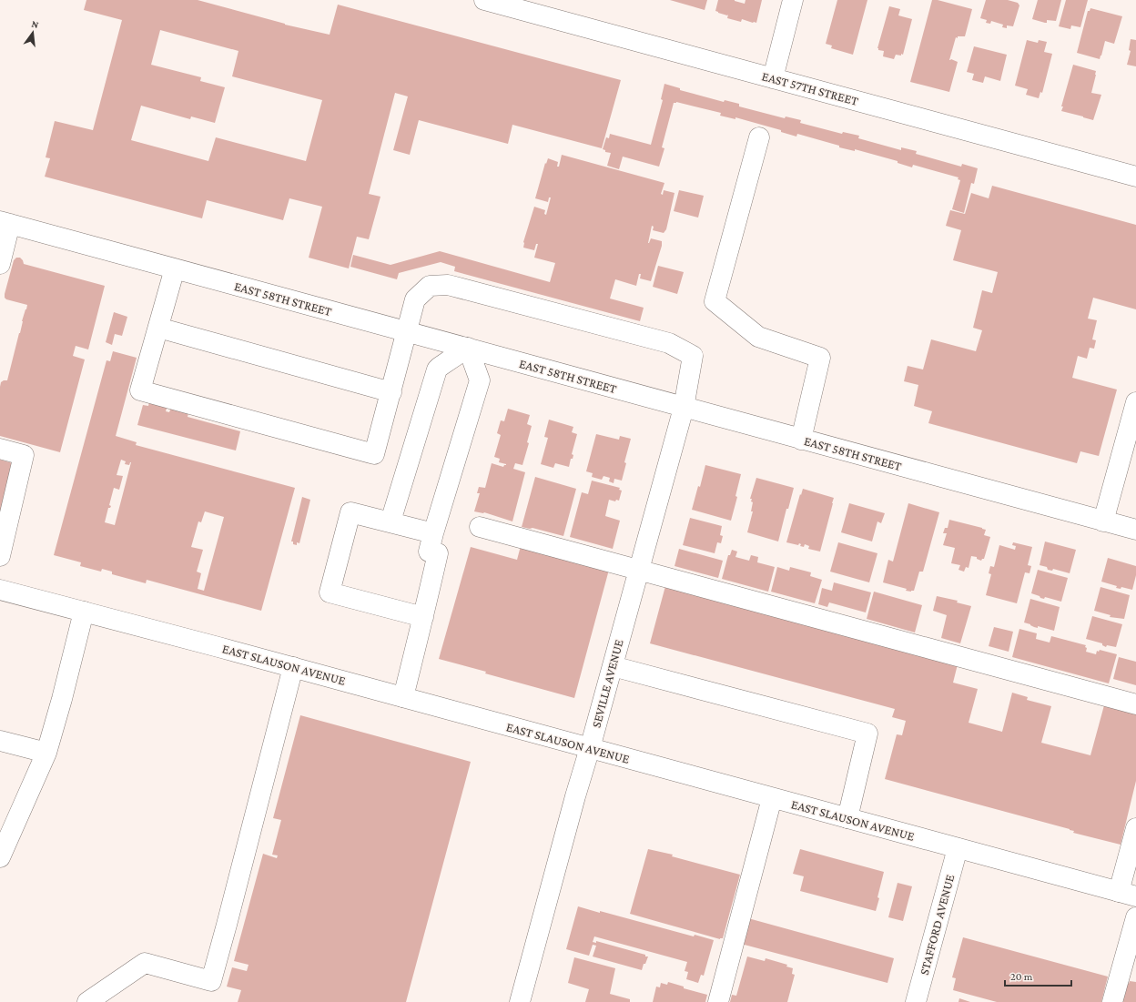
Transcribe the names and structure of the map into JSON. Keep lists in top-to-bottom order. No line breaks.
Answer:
{"streets":{"street":["EAST 57TH STREET","EAST 58TH STREET","EAST SLAUSON AVENUE","SEVILLE AVENUE","STAFFORD AVENUE"]},"crossings":[["EAST 58TH STREET","SEVILLE AVENUE"],["EAST SLAUSON AVENUE","SEVILLE AVENUE"],["EAST SLAUSON AVENUE","STAFFORD AVENUE"]],"scale_bar":"20 m","north":"top"}
